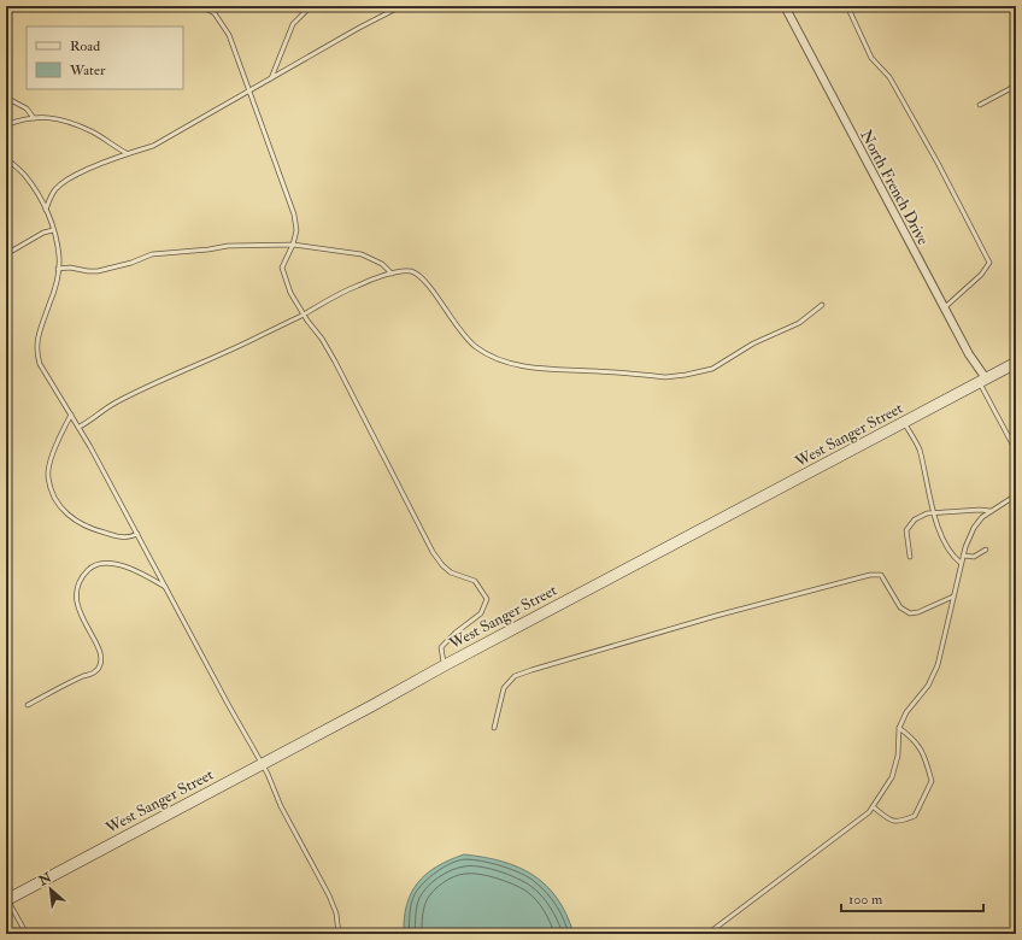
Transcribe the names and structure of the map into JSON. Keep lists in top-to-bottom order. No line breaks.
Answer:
{"streets":{"main road":["West Sanger Street"],"street":["North French Drive"]},"crossings":[["North French Drive","West Sanger Street"]],"legend":["Road","Water"],"scale_bar":"100 m","north":"top left"}
